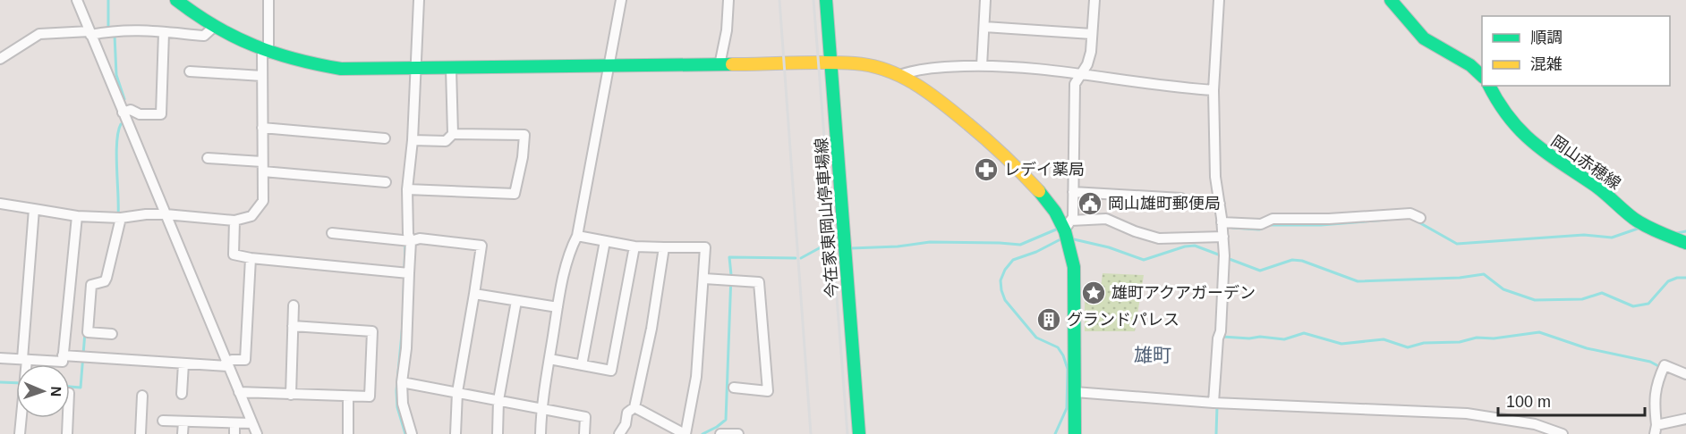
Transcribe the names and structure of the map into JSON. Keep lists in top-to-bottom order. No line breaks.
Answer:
{"streets":{"street":["岡山赤穂線","今在家東岡山停車場線"]},"districts":["雄町"],"places":{"pharmacy":["レデイ薬局"],"public building":["岡山雄町郵便局"],"place":["雄町アクアガーデン"],"building":["グランドパレス"]},"legend":["順調","混雑"],"scale_bar":"100 m","north":"right"}
